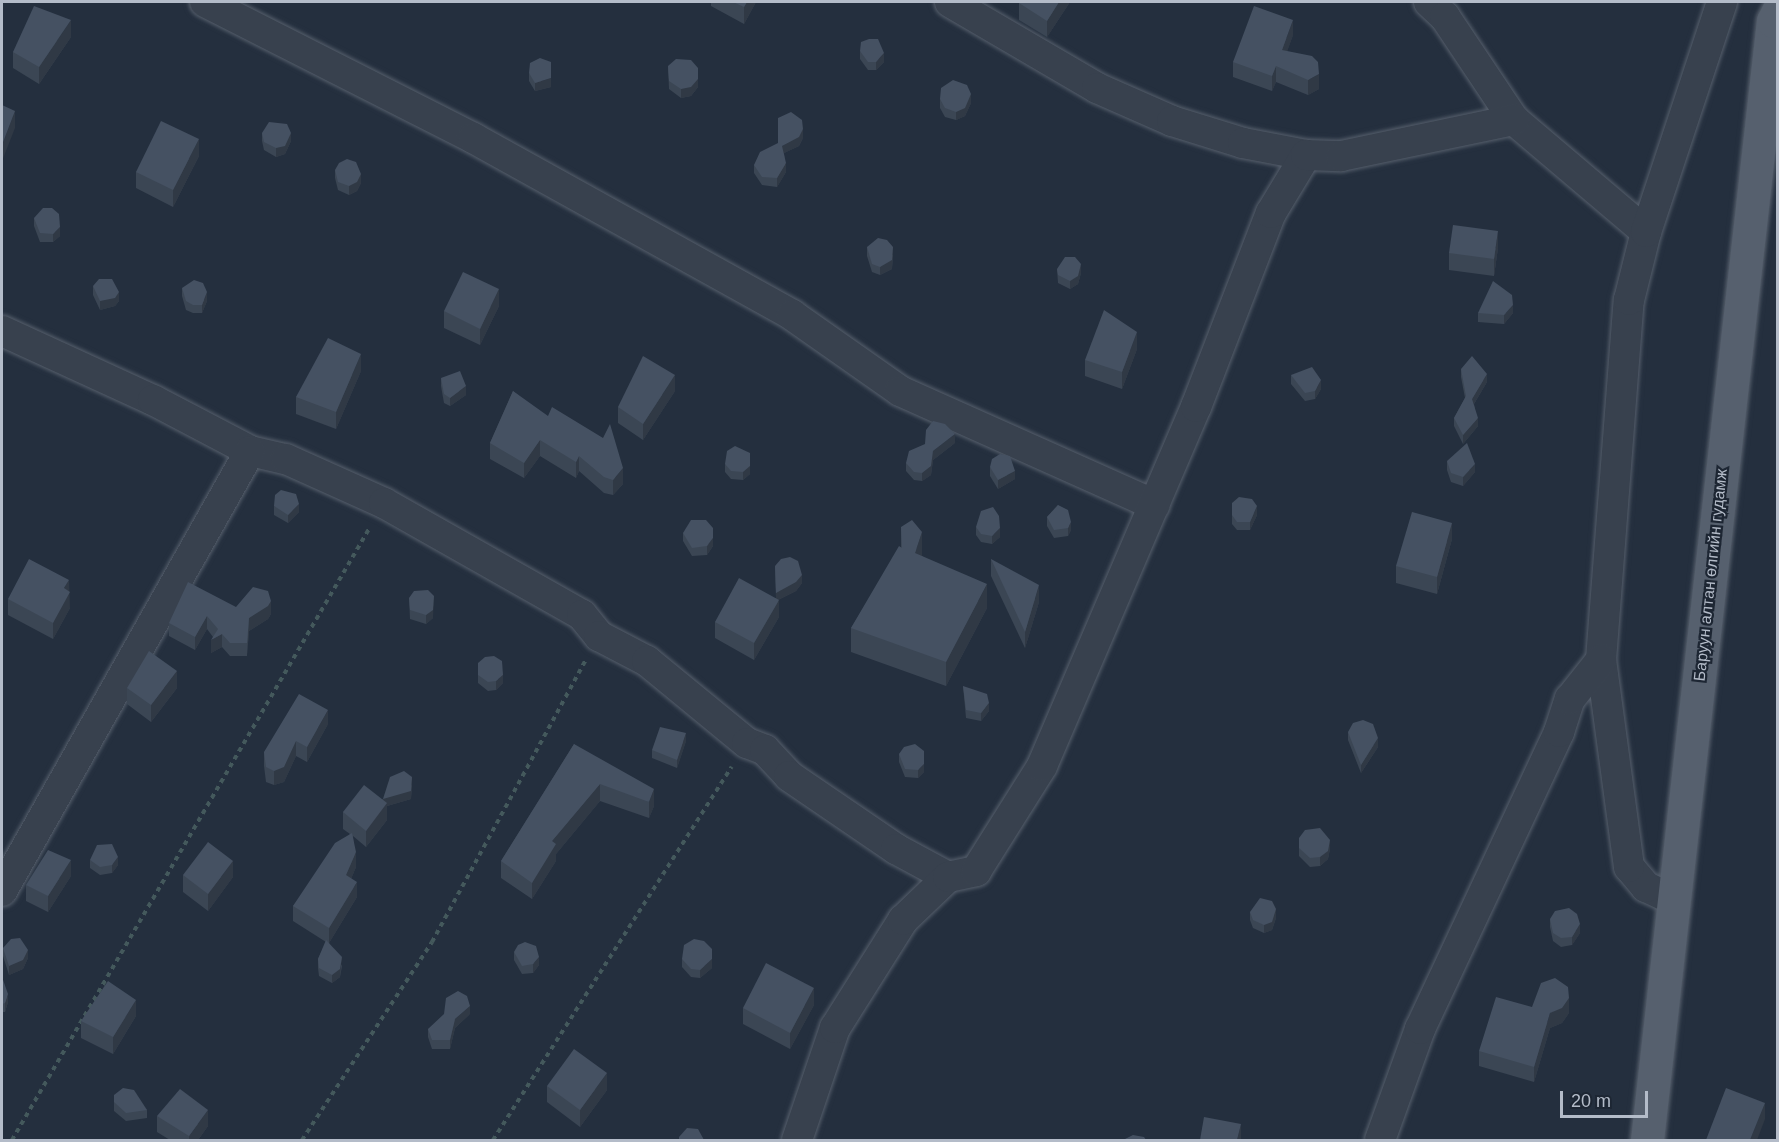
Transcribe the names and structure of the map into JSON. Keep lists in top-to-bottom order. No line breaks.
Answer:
{"streets":{"main road":["Баруун алтан өлгийн гудамж"]},"scale_bar":"20 m"}
